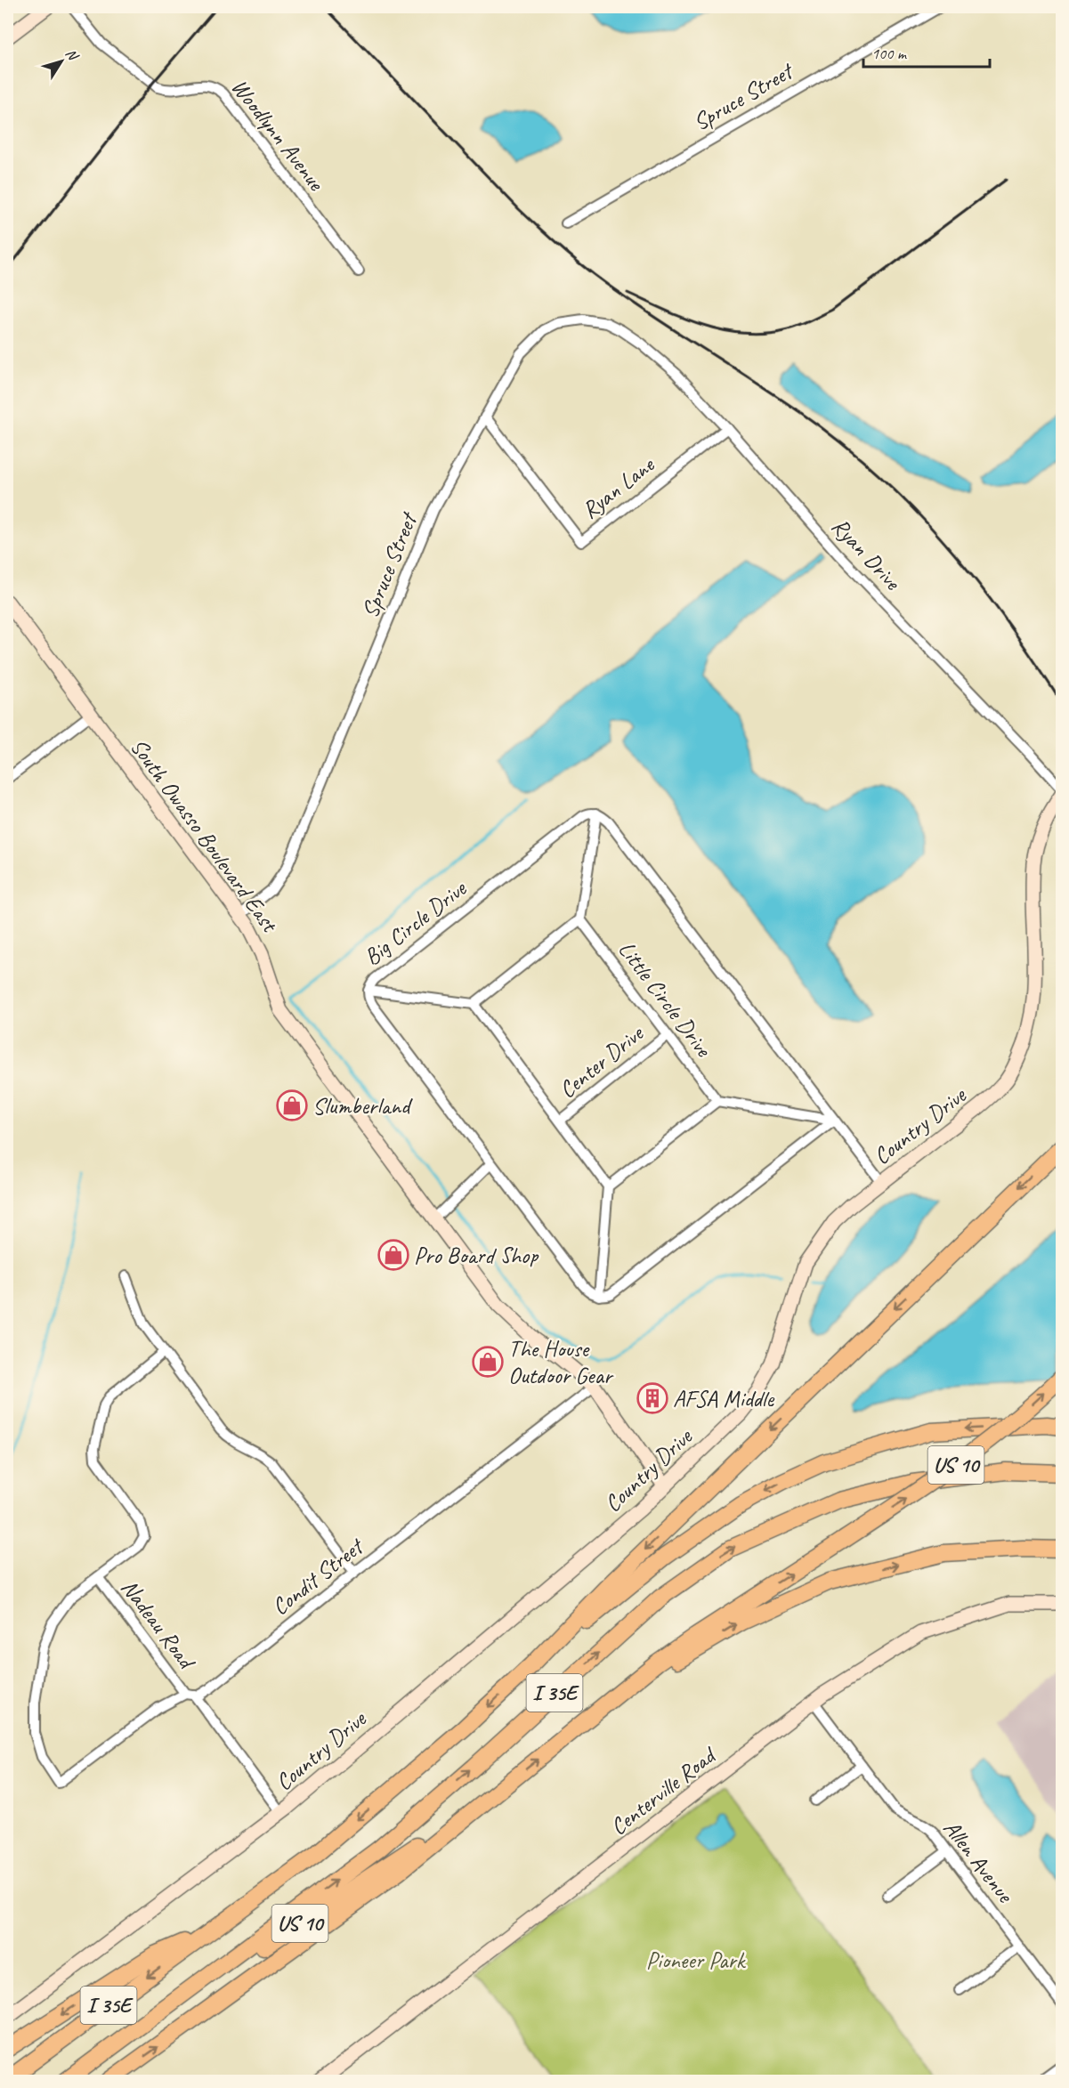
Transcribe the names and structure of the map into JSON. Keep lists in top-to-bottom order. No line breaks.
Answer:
{"streets":{"highway":["US 10","I 35E"],"street":["Spruce Street","Woodlynn Avenue","Ryan Lane","Ryan Drive","South Owasso Boulevard East","Big Circle Drive","Little Circle Drive","Center Drive","Country Drive","Condit Street","Nadeau Road","Centerville Road","Allen Avenue"]},"crossings":[["Spruce Street","Ryan Lane"],["Spruce Street","Ryan Drive"],["Spruce Street","South Owasso Boulevard East"],["Ryan Lane","Ryan Drive"],["Ryan Drive","Country Drive"],["South Owasso Boulevard East","Country Drive"],["South Owasso Boulevard East","Condit Street"],["Little Circle Drive","Center Drive"],["Country Drive","Nadeau Road"],["US 10","I 35E"],["Condit Street","Nadeau Road"],["Centerville Road","Allen Avenue"]],"parks":["Pioneer Park"],"places":{"shop":["Slumberland","Pro Board Shop","The House Outdoor Gear"],"building":["AFSA Middle"]},"scale_bar":"100 m","north":"top right"}
